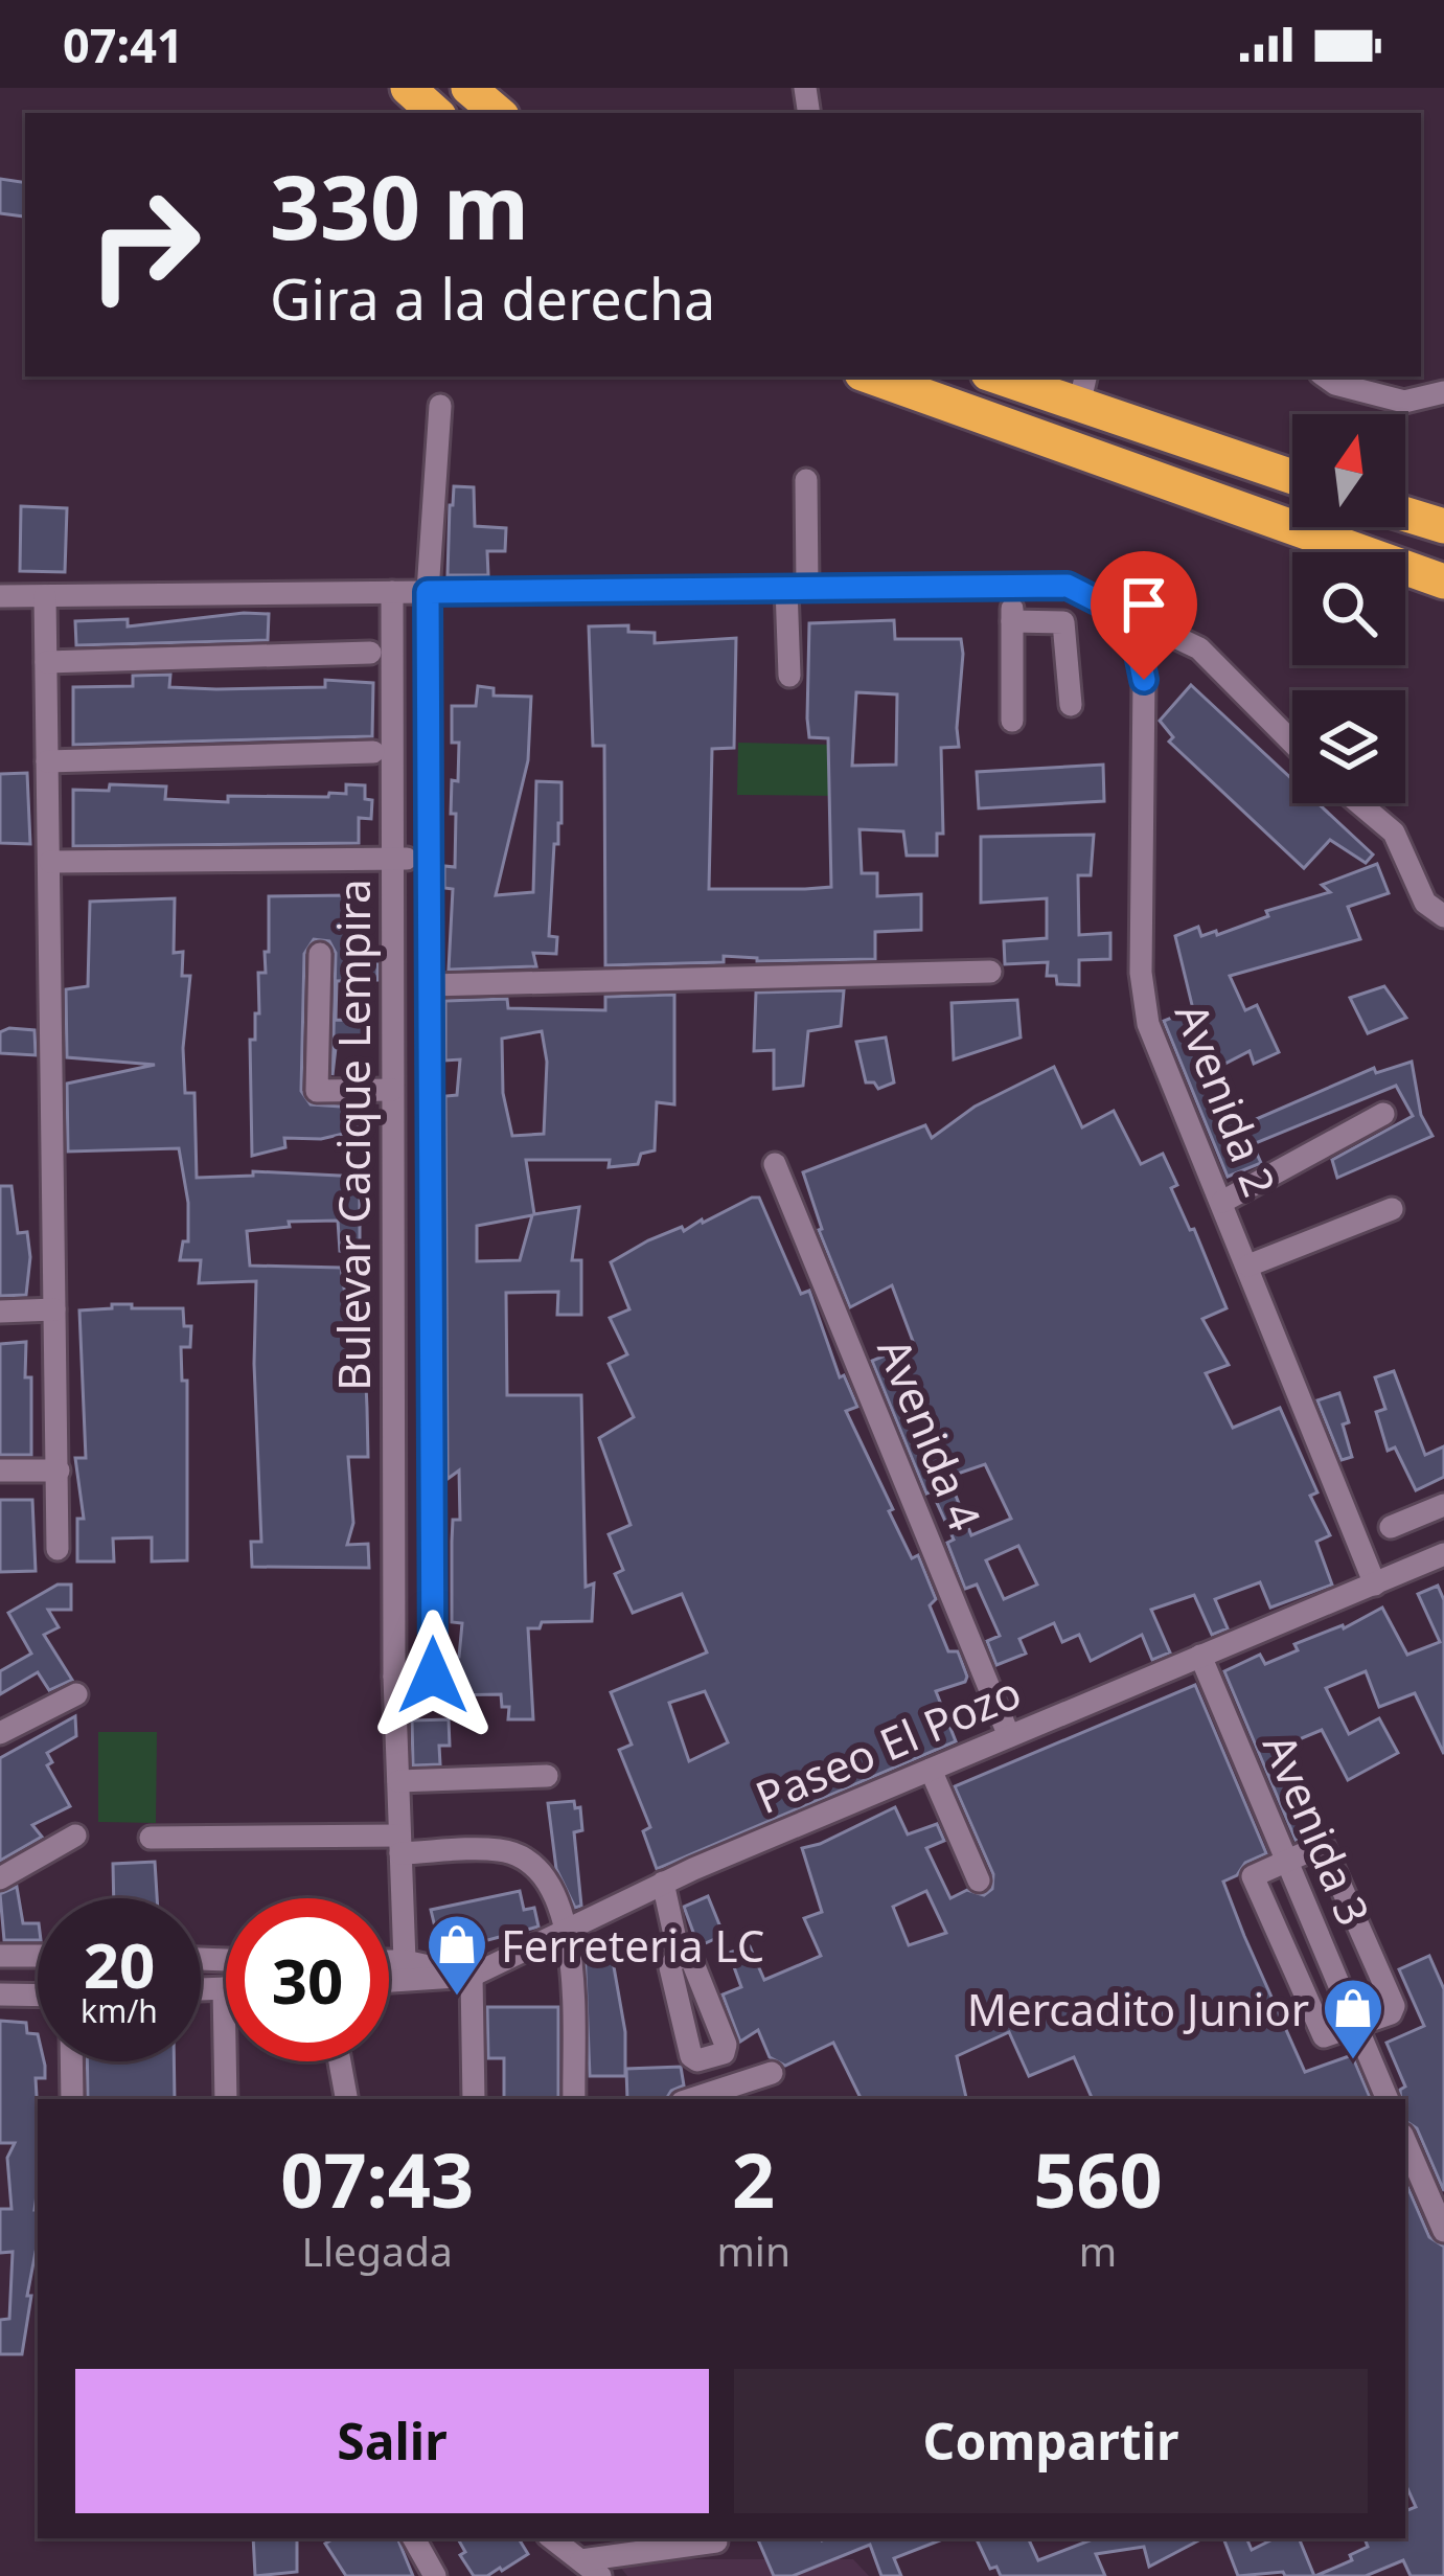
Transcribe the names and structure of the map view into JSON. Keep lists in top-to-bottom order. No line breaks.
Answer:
{"streets":{"street":["Avenida 2","Bulevar Cacique Lempira","Avenida 4","Paseo El Pozo","Avenida 3"]},"crossings":[["Avenida 2","Paseo El Pozo"],["Avenida 4","Paseo El Pozo"],["Paseo El Pozo","Avenida 3"]],"places":{"shop":["Ferreteria LC","Mercadito Junior"]},"north":"top","page":{"status":"07:41","turn":["330 m","Gira a la derecha"],"speed":"20 km/h","limit":"30","eta":["07:43","Llegada","2","min","560","m"],"buttons":["Salir","Compartir"]}}
